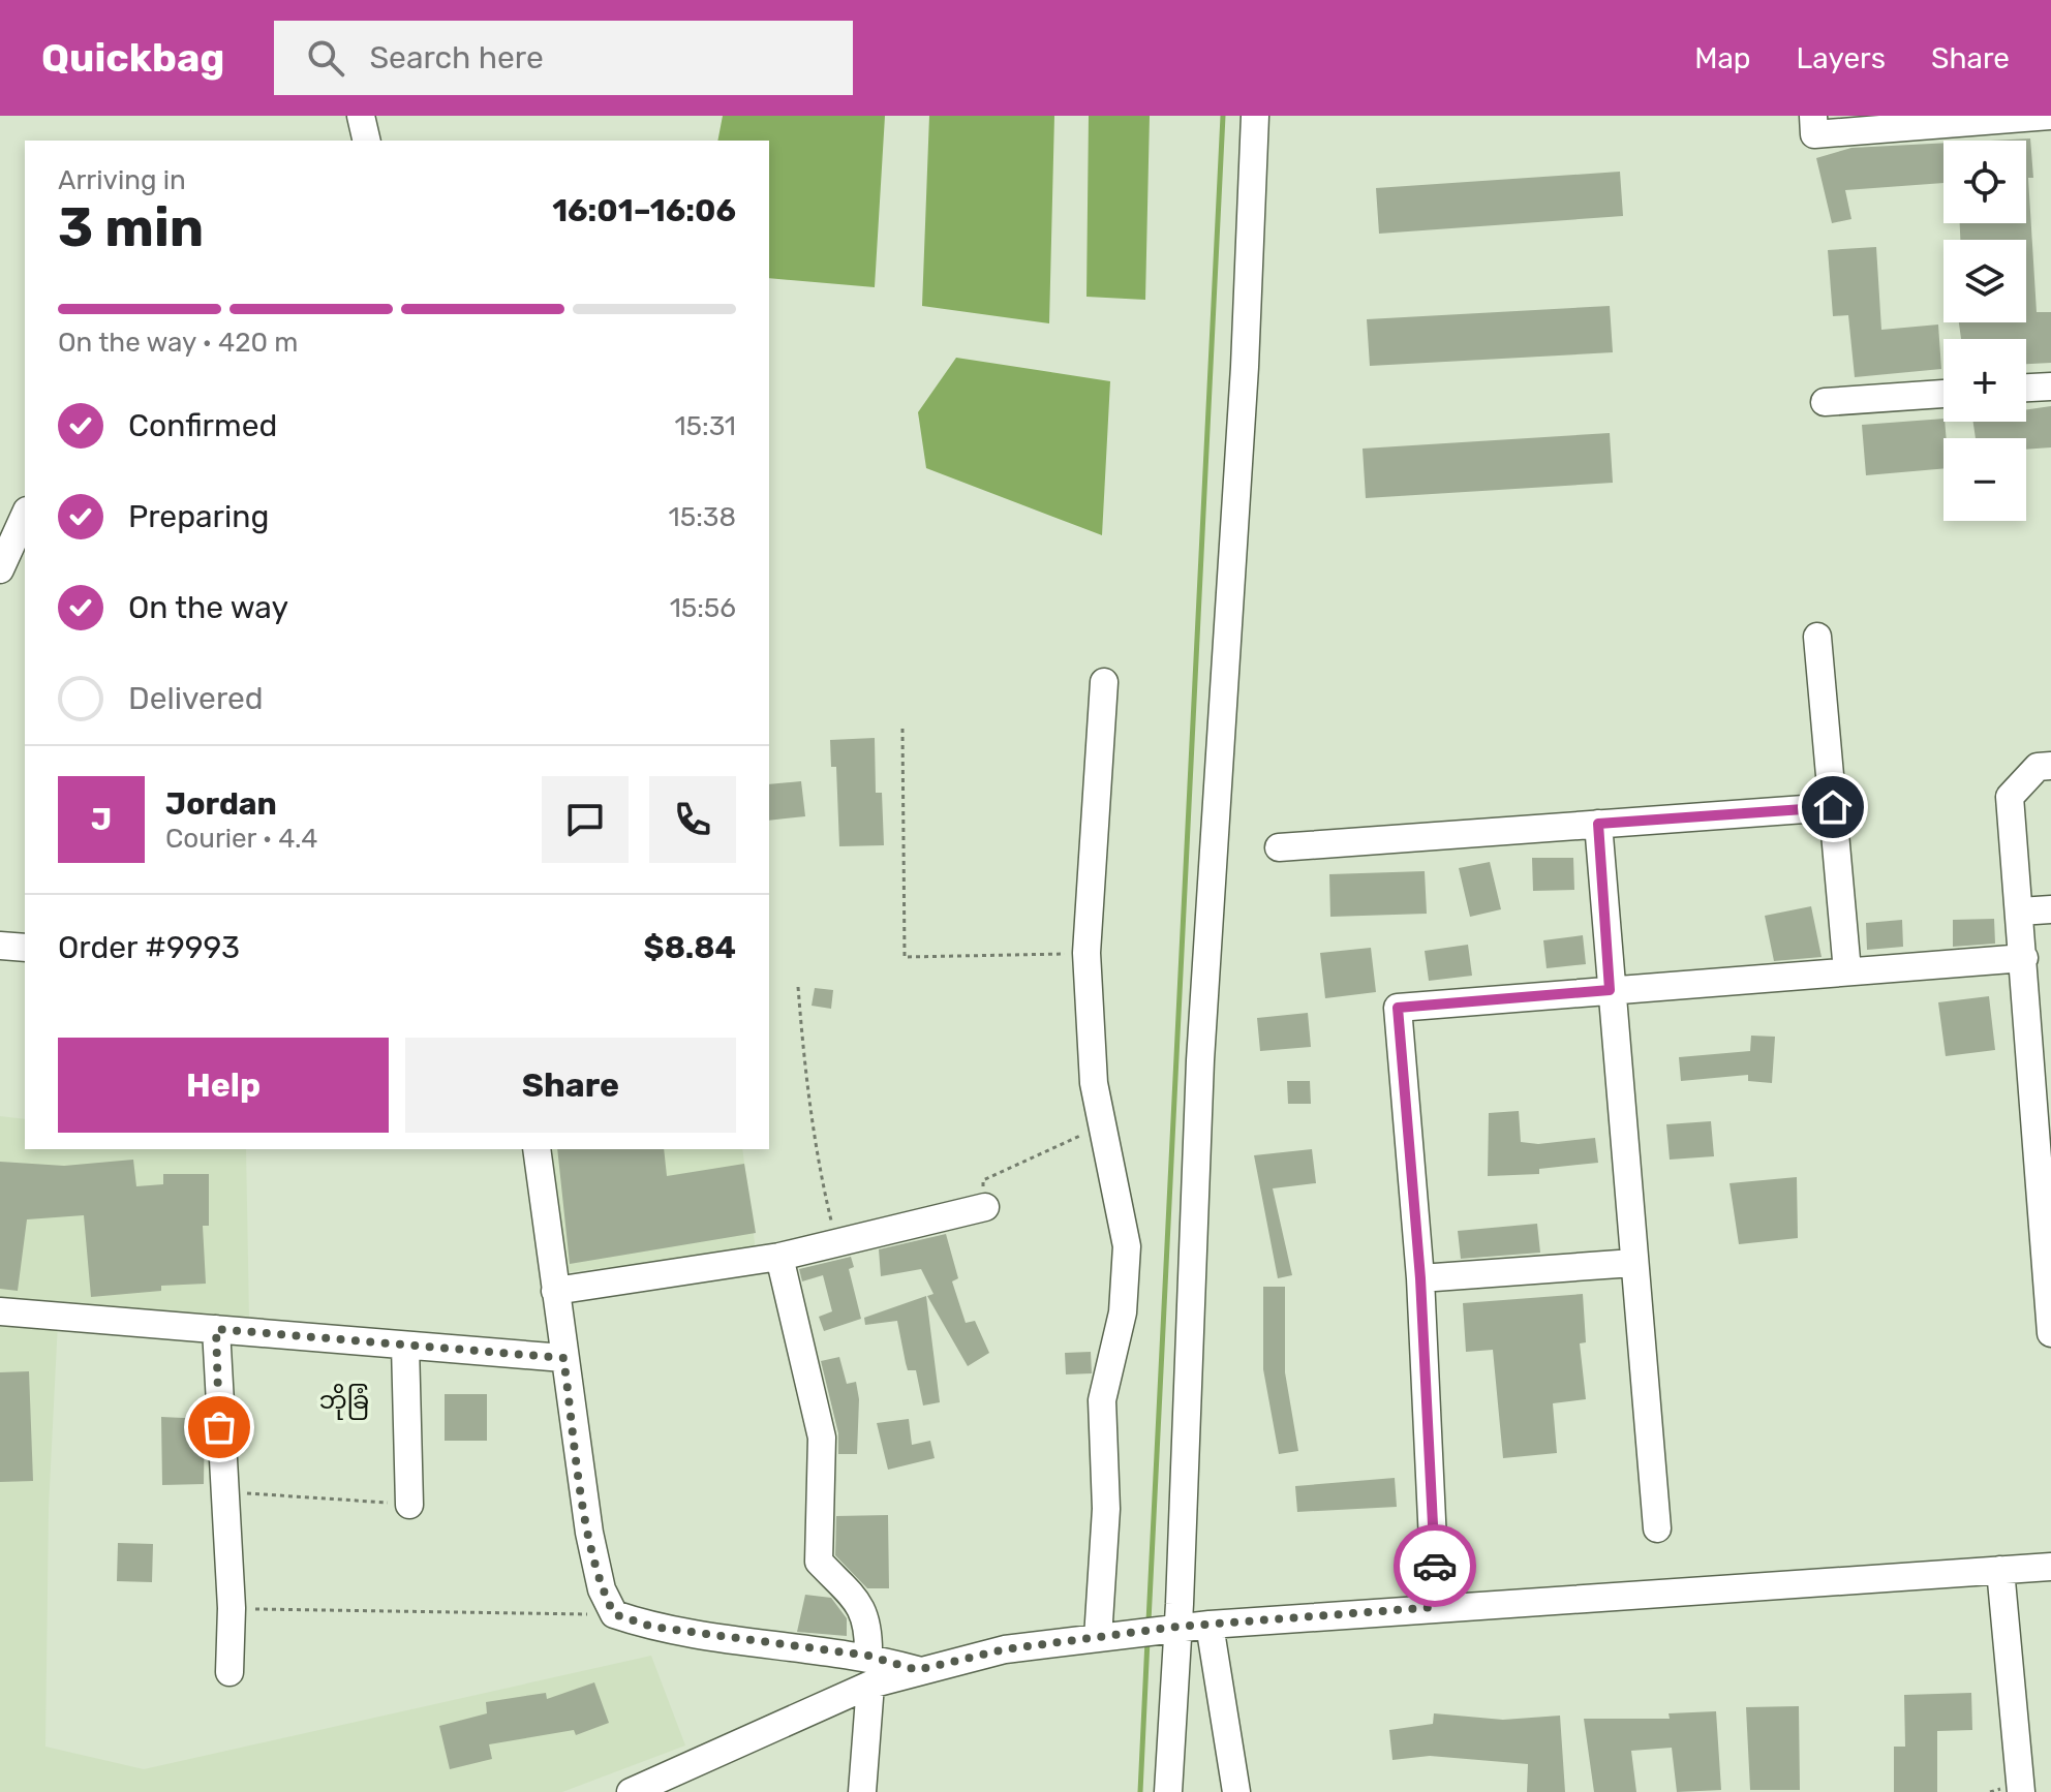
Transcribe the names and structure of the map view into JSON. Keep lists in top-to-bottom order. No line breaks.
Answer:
{"districts":["ဘိုခြံ"],"page":{"header":"Quickbag","search":"Search here","nav":["Map","Layers","Share"],"map_buttons":["+","−"],"heading":["3 min","Arriving in","16:01–16:06"],"panel":["Jordan","Courier · 4.4","Order #9993","$8.84"],"bar":"On the way · 420 m","list":[["Confirmed","15:31"],["Preparing","15:38"],["On the way","15:56"],"Delivered"],"round":"J","buttons":["Help","Share"]}}
